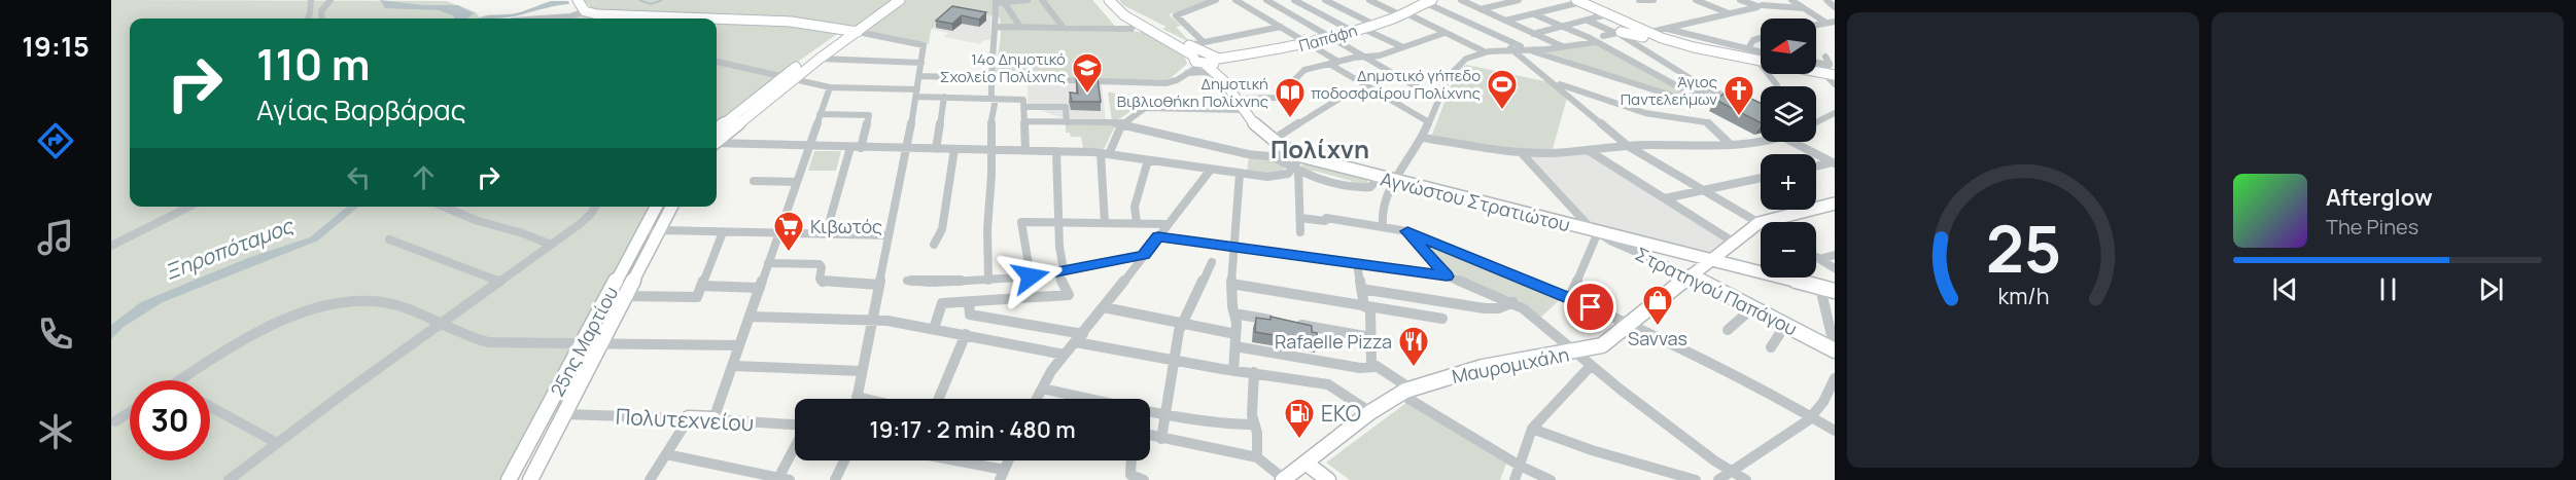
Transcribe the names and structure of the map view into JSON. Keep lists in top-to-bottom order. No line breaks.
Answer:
{"streets":{"street":["Παπάφη","Αγνώστου Στρατιώτου","Στρατηγού Παπάγου","25ης Μαρτίου","Μαυρομιχάλη","Πολυτεχνείου"]},"crossings":[["Παπάφη","Αγνώστου Στρατιώτου"],["Αγνώστου Στρατιώτου","Στρατηγού Παπάγου"],["Αγνώστου Στρατιώτου","Μαυρομιχάλη"],["Στρατηγού Παπάγου","Μαυρομιχάλη"],["25ης Μαρτίου","Πολυτεχνείου"]],"districts":["Πολίχνη"],"water":["Ξηροπόταμος"],"places":{"school or university":["14ο Δημοτικό Σχολείο Πολίχνης"],"sports":["Δημοτικό γήπεδο ποδοσφαίρου Πολίχνης"],"church":["Άγιος Παντελεήμων"],"library":["Δημοτική Βιβλιοθήκη Πολίχνης"],"supermarket":["Κιβωτός"],"shop":["Savvas"],"restaurant":["Rafaelle Pizza"],"fuel station":["EKO"]},"north":"left","page":{"tabs":"19:15","map_buttons":["+","−"],"turn":["110 m","Αγίας Βαρβάρας"],"song":["Afterglow","The Pines"],"limit":"30","trip":"19:17 · 2 min · 480 m","gauge":["25","km/h"]}}
